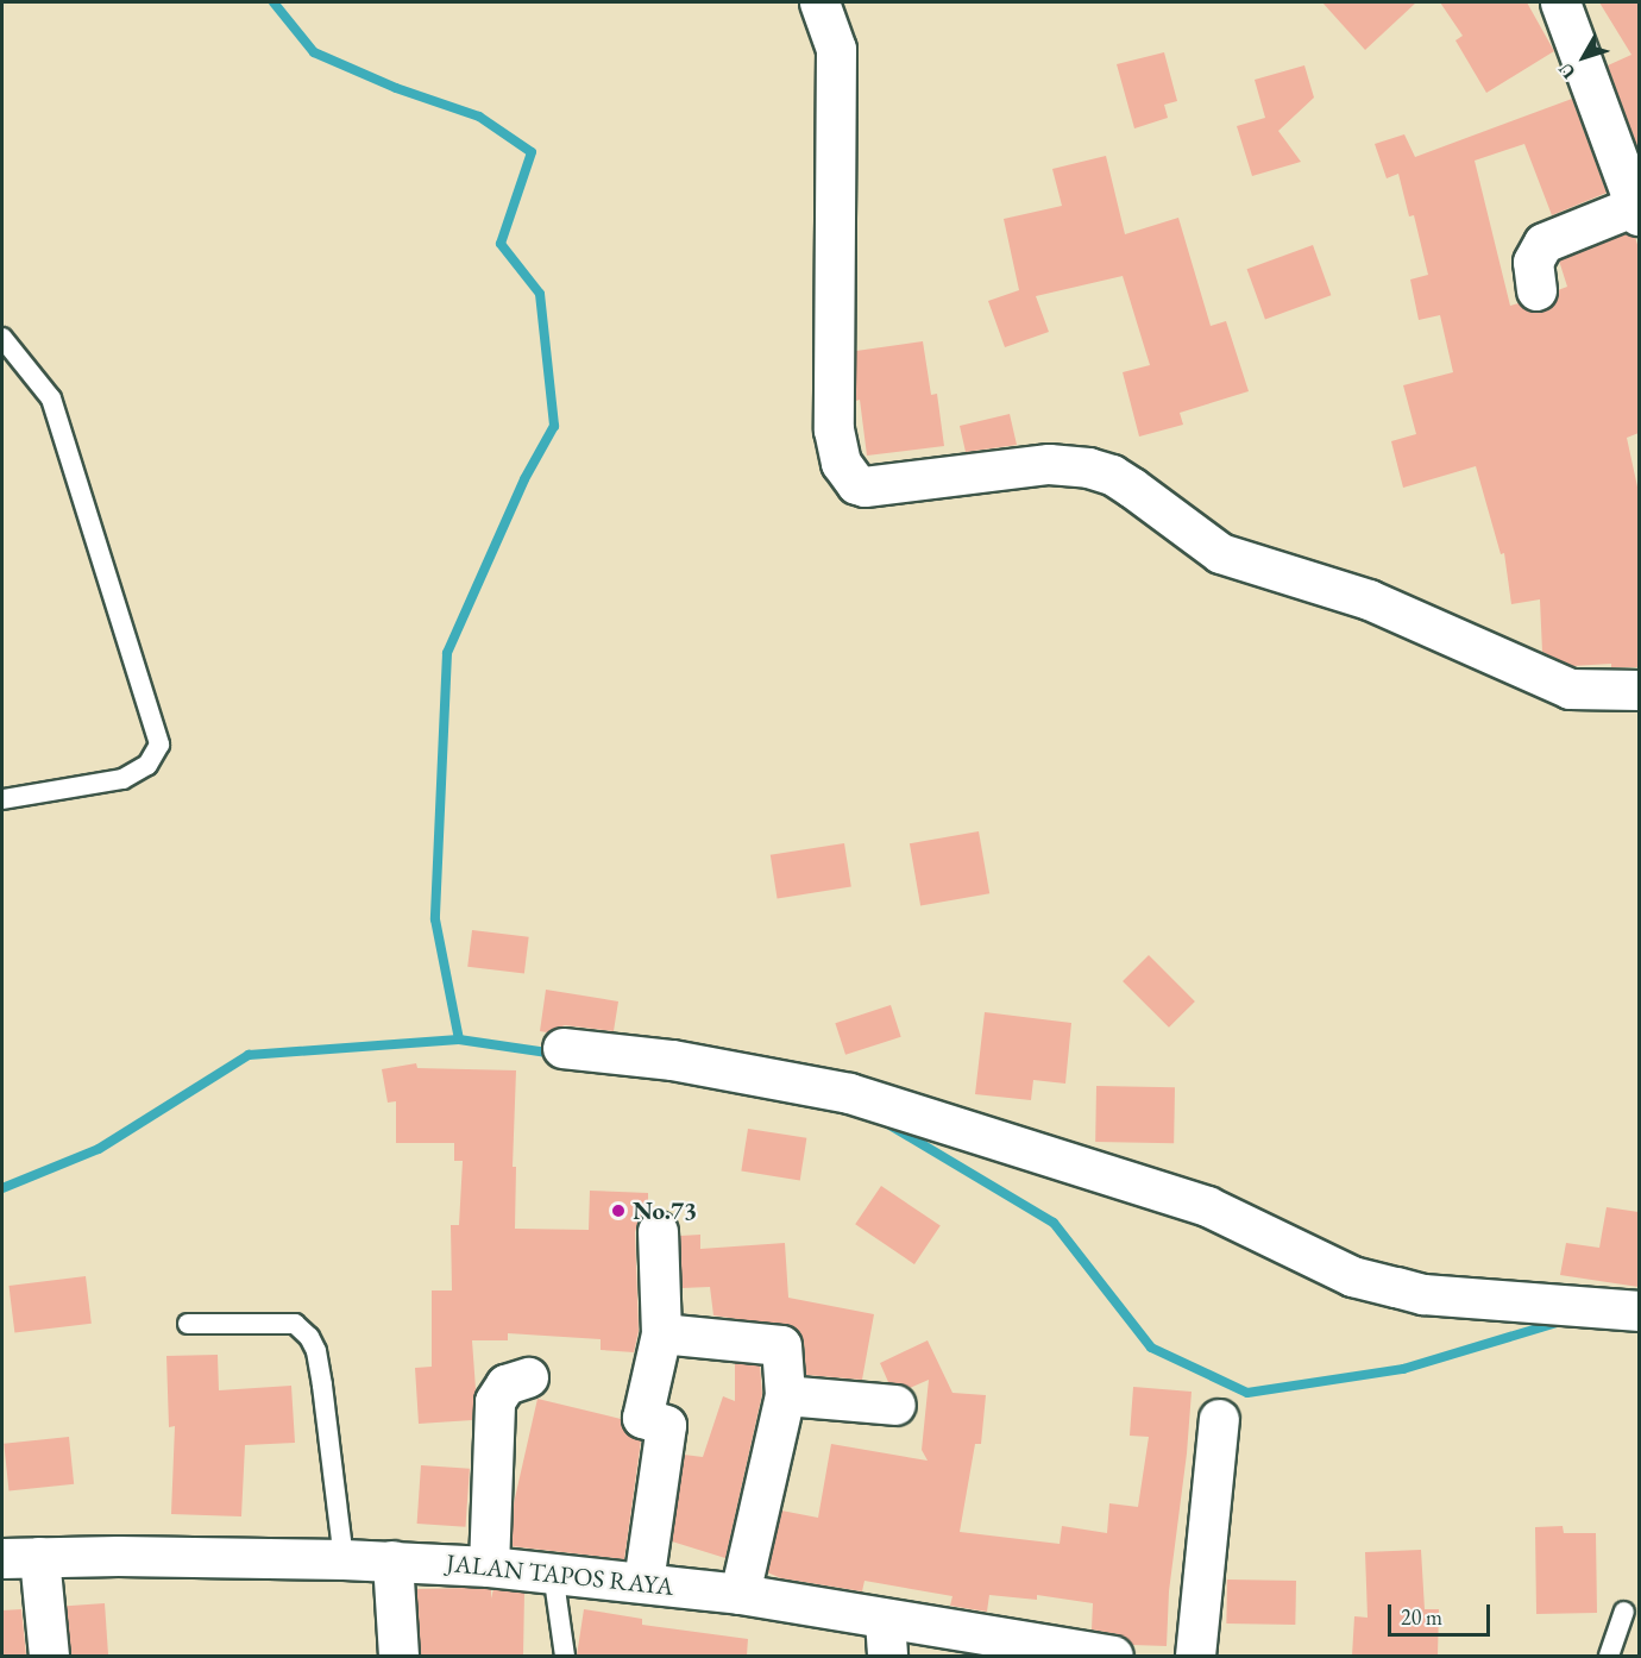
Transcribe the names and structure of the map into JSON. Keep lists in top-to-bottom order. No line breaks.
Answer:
{"streets":{"street":["JALAN TAPOS RAYA"]},"places":["No.73"],"scale_bar":"20 m","north":"bottom left"}
